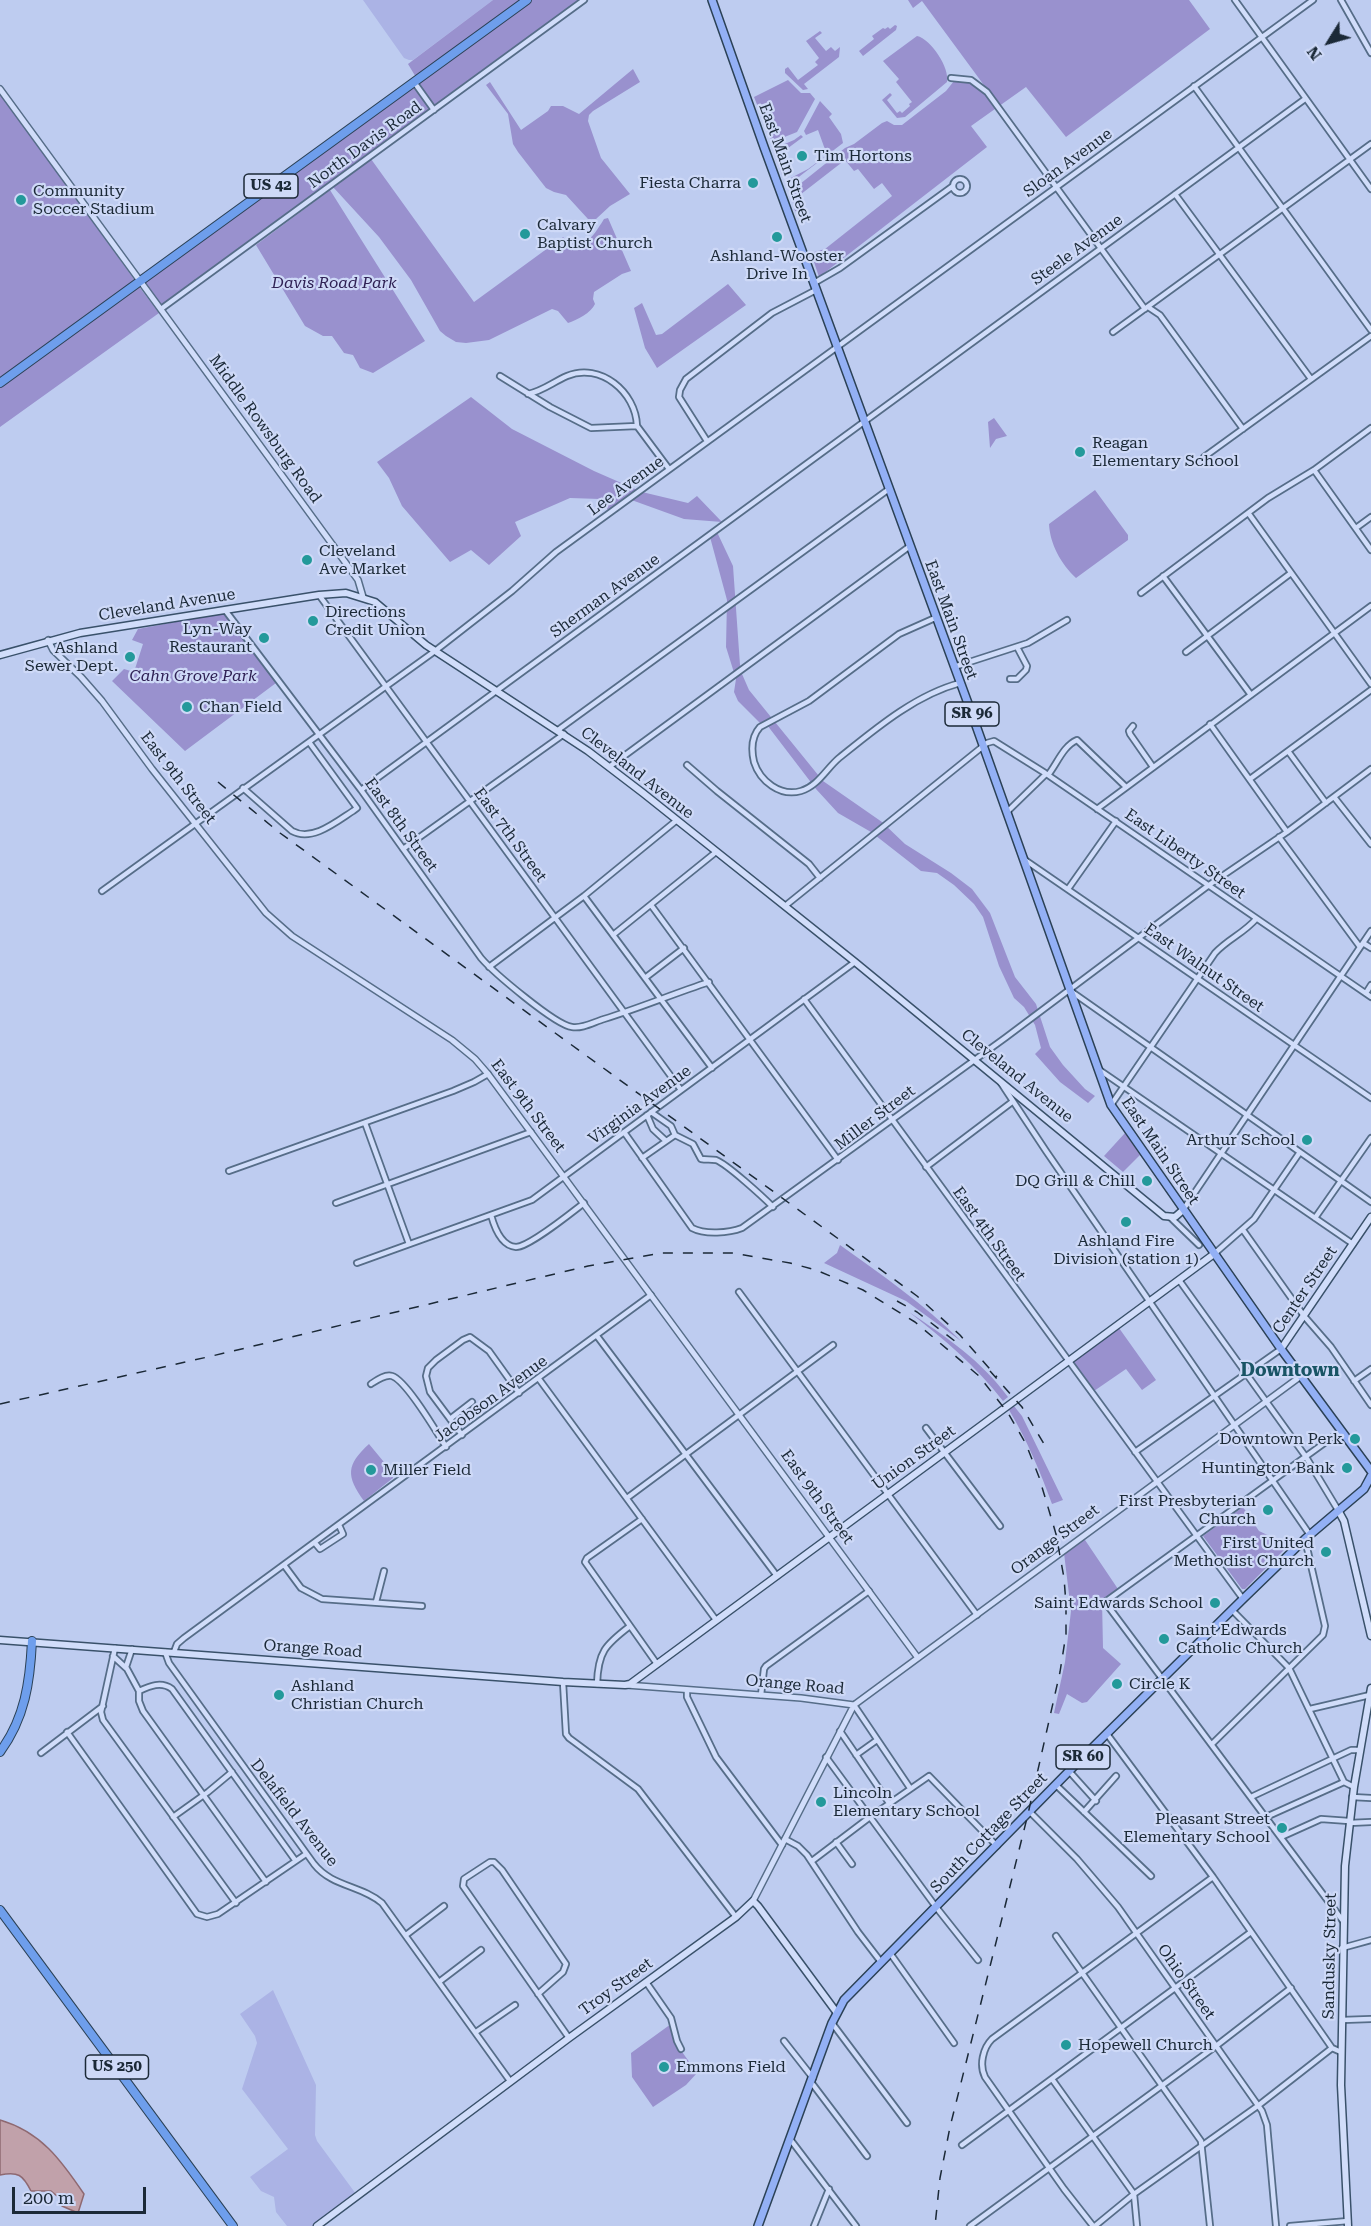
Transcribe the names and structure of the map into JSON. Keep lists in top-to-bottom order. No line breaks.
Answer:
{"streets":{"highway":["US 42","US 250"],"main road":["East Main Street","Cleveland Avenue","SR 96","Center Street","Union Street","Orange Road","SR 60","South Cottage Street","Sandusky Street","Troy Street"],"street":["North Davis Road","Sloan Avenue","Steele Avenue","Middle Rowsburg Road","Lee Avenue","Sherman Avenue","East 9th Street","East 8th Street","East 7th Street","East Liberty Street","East Walnut Street","Virginia Avenue","Miller Street","East 4th Street","Jacobson Avenue","Orange Street","Delafield Avenue","Ohio Street"]},"crossings":[["North Davis Road","Middle Rowsburg Road"],["East Main Street","Sloan Avenue"],["East Main Street","Steele Avenue"],["East Main Street","Lee Avenue"],["East Main Street","Sherman Avenue"],["East Main Street","East Liberty Street"],["East Main Street","East Walnut Street"],["East Main Street","Miller Street"],["East Main Street","Center Street"],["East Main Street","Union Street"],["East Main Street","SR 60"],["Sloan Avenue","Lee Avenue"],["US 42","Middle Rowsburg Road"],["Steele Avenue","Sherman Avenue"],["Middle Rowsburg Road","Cleveland Avenue"],["Lee Avenue","Cleveland Avenue"],["Lee Avenue","East 9th Street"],["Lee Avenue","East 8th Street"],["Lee Avenue","East 7th Street"],["Sherman Avenue","Cleveland Avenue"],["Sherman Avenue","East 8th Street"],["Sherman Avenue","East 7th Street"],["Cleveland Avenue","East 9th Street"],["Cleveland Avenue","East 8th Street"],["Cleveland Avenue","East 7th Street"],["Cleveland Avenue","Virginia Avenue"],["Cleveland Avenue","Miller Street"],["East 9th Street","Virginia Avenue"],["East 9th Street","Jacobson Avenue"],["East 9th Street","Union Street"],["East 9th Street","Orange Street"],["East 8th Street","East 7th Street"],["East 7th Street","Virginia Avenue"],["East Liberty Street","Miller Street"],["East Walnut Street","Miller Street"],["Virginia Avenue","East 4th Street"],["Miller Street","East 4th Street"],["East 4th Street","Center Street"],["East 4th Street","Union Street"],["East 4th Street","Orange Street"],["East 4th Street","South Cottage Street"],["Center Street","SR 60"],["Jacobson Avenue","Orange Road"],["Union Street","Orange Road"],["Orange Street","Orange Road"],["Orange Street","SR 60"],["Orange Street","Troy Street"],["Orange Road","Delafield Avenue"],["Orange Road","Troy Street"],["SR 60","South Cottage Street"],["Delafield Avenue","Troy Street"],["South Cottage Street","Ohio Street"]],"districts":["Downtown"],"parks":["Davis Road Park","Cahn Grove Park"],"places":["Tim Hortons","Fiesta Charra","Community Soccer Stadium","Calvary Baptist Church","Ashland-Wooster Drive In","Reagan Elementary School","Cleveland Ave Market","Directions Credit Union","Lyn-Way Restaurant","Ashland Sewer Dept.","Chan Field","Arthur School","DQ Grill & Chill","Ashland Fire Division (station 1)","Downtown Perk","Huntington Bank","Miller Field","First Presbyterian Church","First United Methodist Church","Saint Edwards School","Saint Edwards Catholic Church","Circle K","Ashland Christian Church","Lincoln Elementary School","Pleasant Street Elementary School","Hopewell Church","Emmons Field"],"scale_bar":"200 m","north":"bottom left"}
